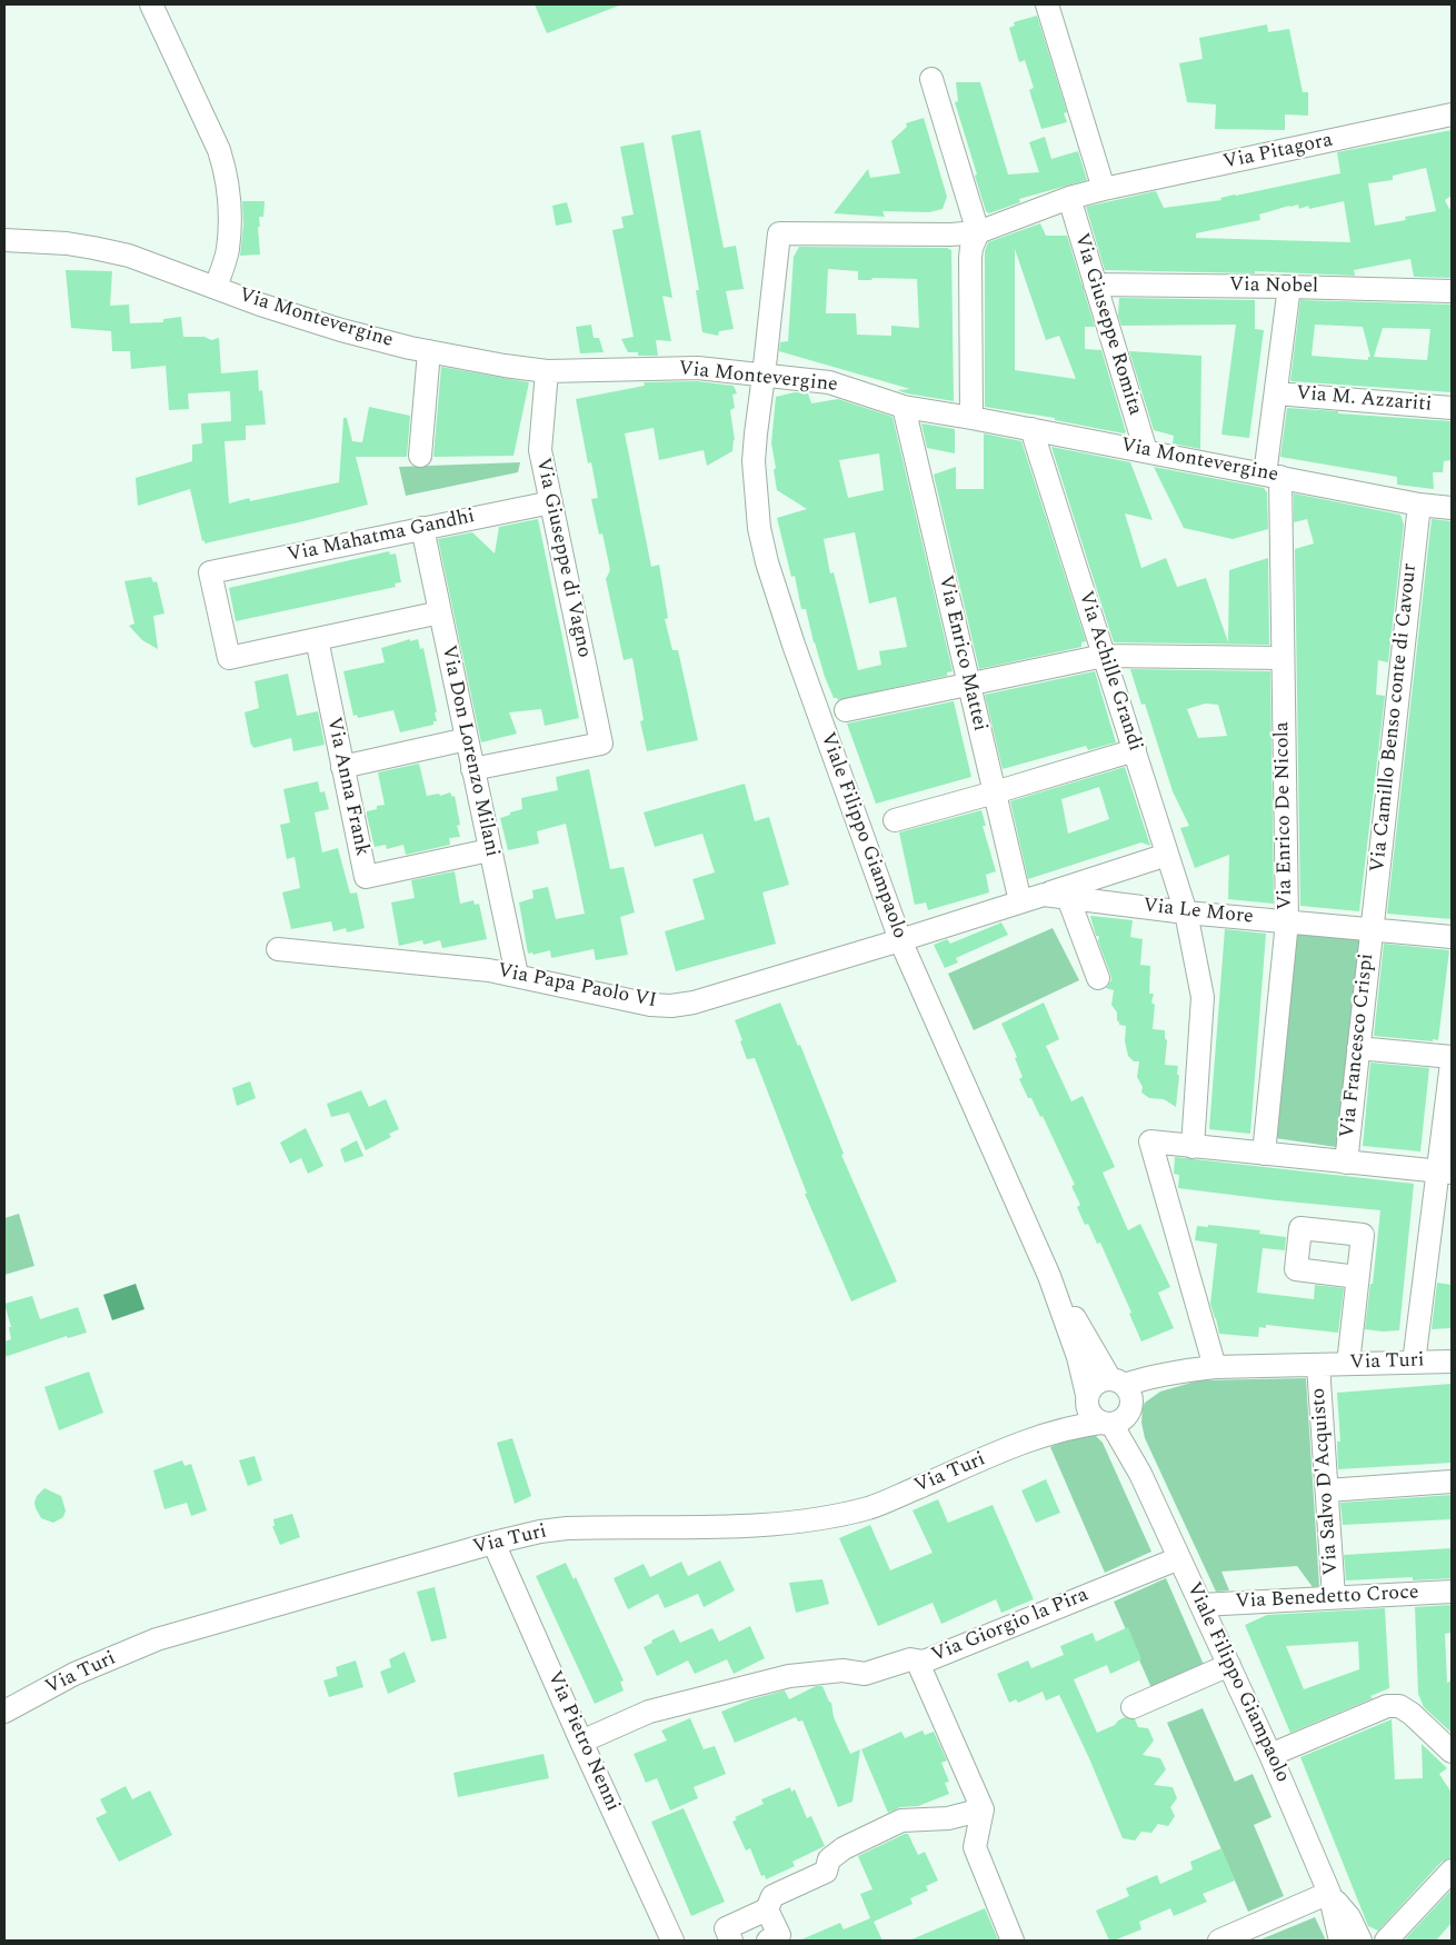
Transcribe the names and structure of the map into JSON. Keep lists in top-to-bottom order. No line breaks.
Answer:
{"streets":{"street":["Via Pitagora","Via Nobel","Via Montevergine","Via Giuseppe Romita","Via M. Azzariti","Via Mahatma Gandhi","Via Giuseppe di Vagno","Via Enrico Mattei","Via Achille Grandi","Via Camillo Benso conte di Cavour","Via Don Lorenzo Milani","Via Anna Frank","Via Enrico De Nicola","Viale Filippo Giampaolo","Via Le More","Via Papa Paolo VI","Via Francesco Crispi","Via Turi","Via Salvo D'Acquisto","Via Benedetto Croce","Via Giorgio la Pira","Via Pietro Nenni"]},"crossings":[["Via Pitagora","Via Giuseppe Romita"],["Via Pitagora","Viale Filippo Giampaolo"],["Via Nobel","Via Giuseppe Romita"],["Via Nobel","Via Enrico De Nicola"],["Via Montevergine","Via Giuseppe Romita"],["Via Montevergine","Via Giuseppe di Vagno"],["Via Montevergine","Via Enrico Mattei"],["Via Montevergine","Via Achille Grandi"],["Via Montevergine","Via Camillo Benso conte di Cavour"],["Via Montevergine","Via Enrico De Nicola"],["Via Montevergine","Viale Filippo Giampaolo"],["Via M. Azzariti","Via Enrico De Nicola"],["Via Mahatma Gandhi","Via Giuseppe di Vagno"],["Via Mahatma Gandhi","Via Don Lorenzo Milani"],["Via Mahatma Gandhi","Via Anna Frank"],["Via Giuseppe di Vagno","Via Don Lorenzo Milani"],["Via Enrico Mattei","Via Le More"],["Via Achille Grandi","Via Le More"],["Via Camillo Benso conte di Cavour","Via Le More"],["Via Camillo Benso conte di Cavour","Via Francesco Crispi"],["Via Don Lorenzo Milani","Via Anna Frank"],["Via Don Lorenzo Milani","Via Papa Paolo VI"],["Via Enrico De Nicola","Via Le More"],["Viale Filippo Giampaolo","Via Le More"],["Viale Filippo Giampaolo","Via Papa Paolo VI"],["Viale Filippo Giampaolo","Via Turi"],["Viale Filippo Giampaolo","Via Benedetto Croce"],["Viale Filippo Giampaolo","Via Giorgio la Pira"],["Via Le More","Via Papa Paolo VI"],["Via Le More","Via Francesco Crispi"],["Via Turi","Via Salvo D'Acquisto"],["Via Turi","Via Pietro Nenni"],["Via Salvo D'Acquisto","Via Benedetto Croce"],["Via Giorgio la Pira","Via Pietro Nenni"]]}
